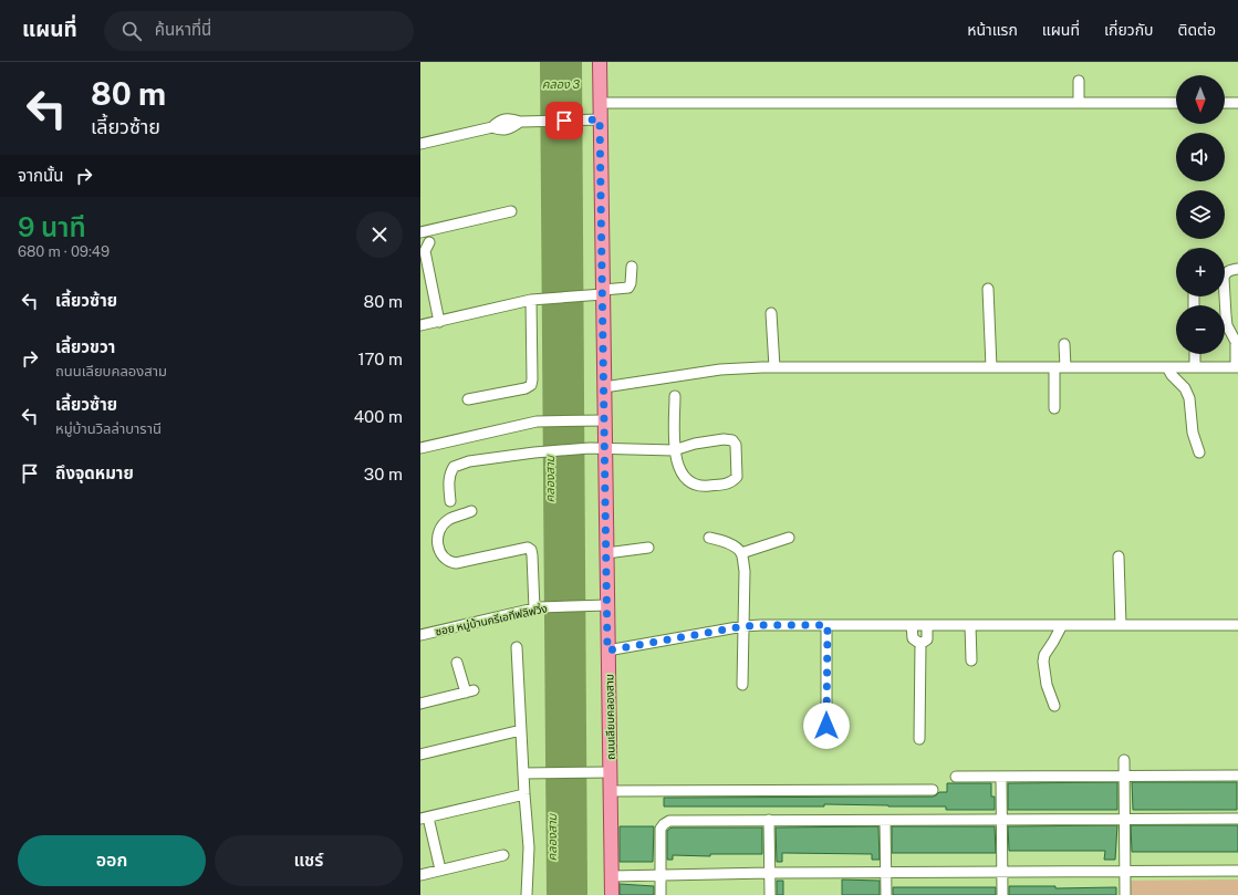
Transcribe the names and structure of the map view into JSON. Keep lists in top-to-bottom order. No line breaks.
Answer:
{"streets":{"main road":["ถนนเลียบคลองสาม"],"street":["ซอย หมู่บ้านครีเอทีฟลิฟวิ่ง"]},"crossings":[["ซอย หมู่บ้านครีเอทีฟลิฟวิ่ง","ถนนเลียบคลองสาม"]],"water":["คลอง 3","คลองสาม"],"north":"bottom","page":{"header":"แผนที่","search":"ค้นหาที่นี่","nav":["หน้าแรก","แผนที่","เกี่ยวกับ","ติดต่อ"],"turn":["80 m","เลี้ยวซ้าย"],"map_buttons":["+","−"],"then":"จากนั้น","heading":["9 นาที","680 m · 09:49"],"list":[{"name":"เลี้ยวซ้าย","value":"80 m"},{"name":"เลี้ยวขวา","note":"ถนนเลียบคลองสาม","value":"170 m"},{"name":"เลี้ยวซ้าย","note":"หมู่บ้านวิลล่าบารานี","value":"400 m"},{"name":"ถึงจุดหมาย","value":"30 m"}],"buttons":["ออก","แชร์"]}}
